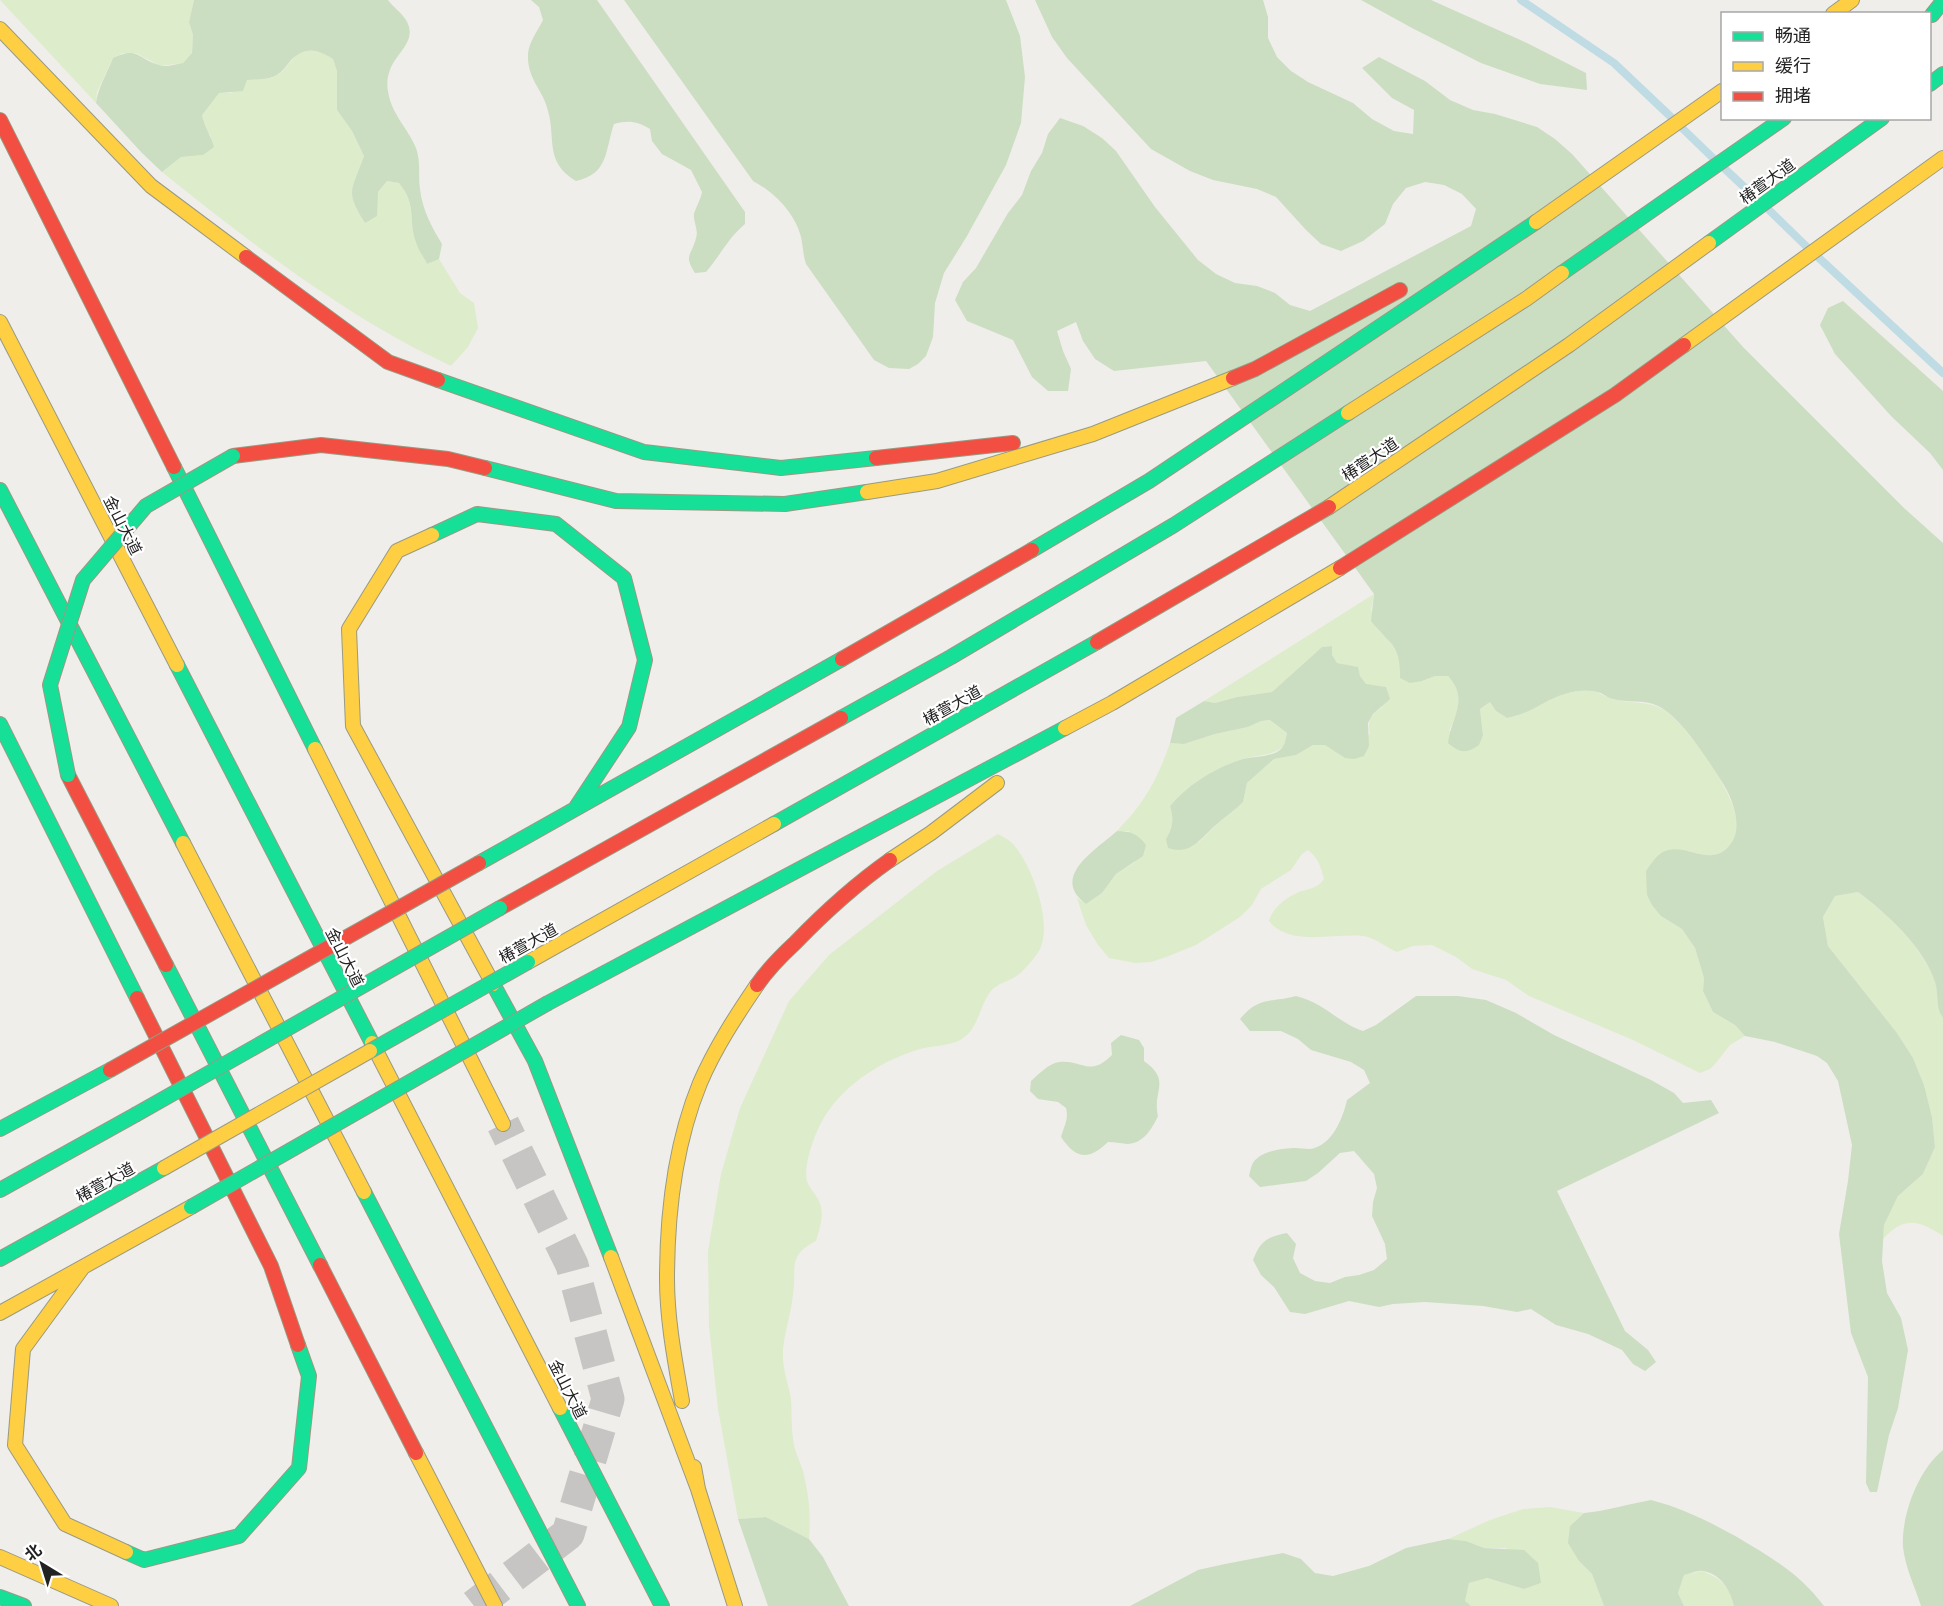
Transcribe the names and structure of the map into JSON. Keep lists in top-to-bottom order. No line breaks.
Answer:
{"streets":{"main road":["椿萱大道","金山大道"]},"legend":["畅通","缓行","拥堵"],"north":"top left"}
